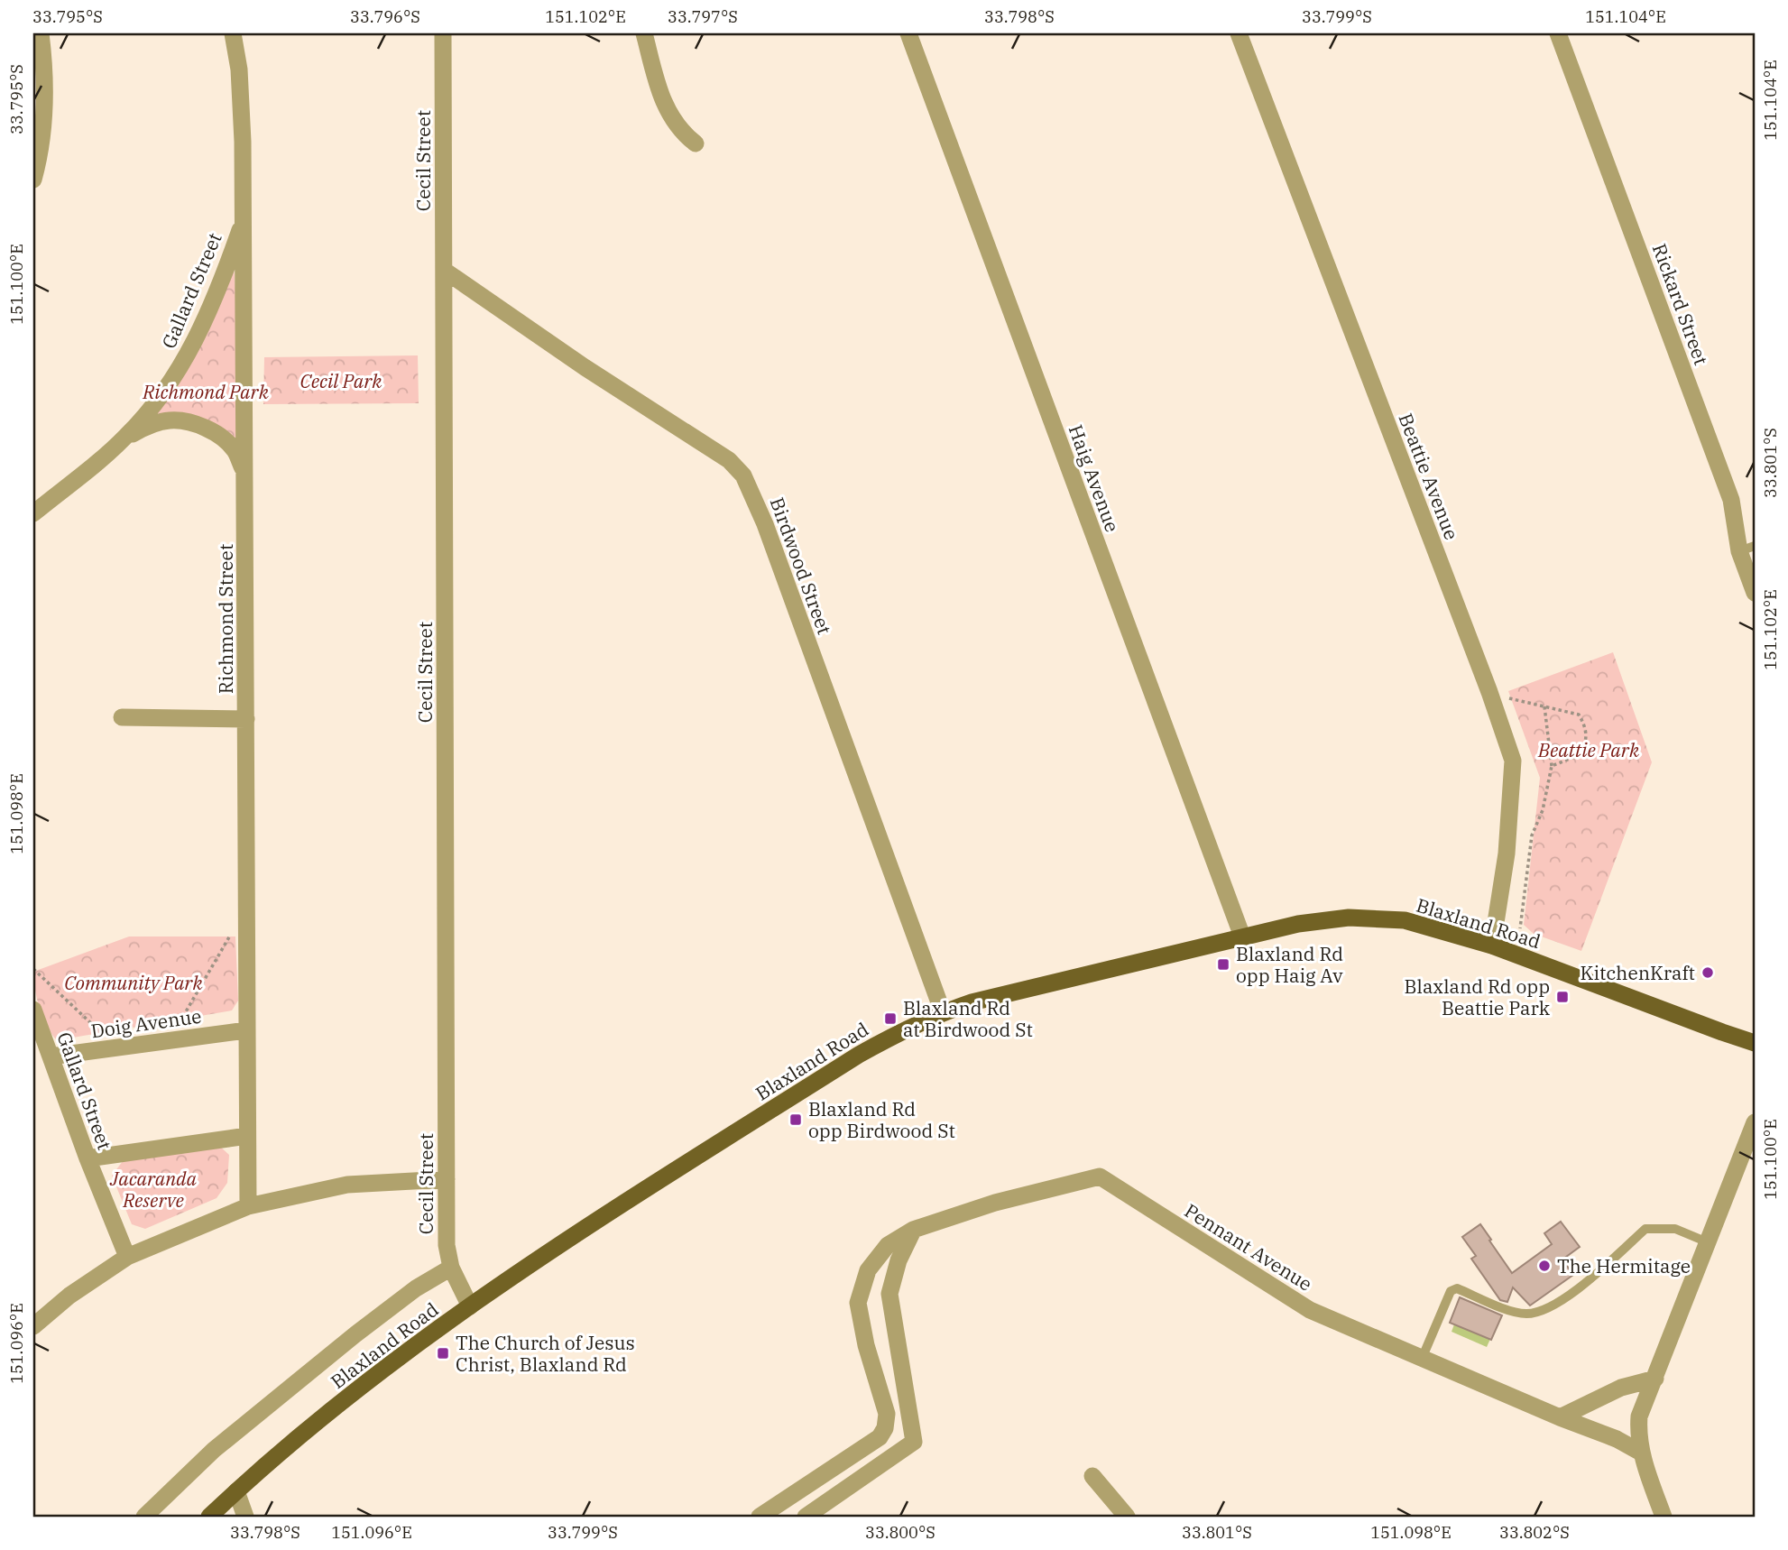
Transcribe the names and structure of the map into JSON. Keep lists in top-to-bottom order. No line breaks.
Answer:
{"streets":{"main road":["Blaxland Road"],"street":["Cecil Street","Gallard Street","Rickard Street","Beattie Avenue","Haig Avenue","Birdwood Street","Richmond Street","Doig Avenue","Pennant Avenue"]},"crossings":[["Cecil Street","Birdwood Street"],["Cecil Street","Blaxland Road"],["Gallard Street","Richmond Street"],["Gallard Street","Doig Avenue"],["Beattie Avenue","Blaxland Road"],["Haig Avenue","Blaxland Road"],["Birdwood Street","Blaxland Road"],["Richmond Street","Doig Avenue"]],"parks":["Cecil Park","Richmond Park","Beattie Park","Community Park","Jacaranda Reserve"],"places":{"transit":["Blaxland Rd opp Haig Av","Blaxland Rd opp Beattie Park","Blaxland Rd at Birdwood St","Blaxland Rd opp Birdwood St","The Church of Jesus Christ, Blaxland Rd"],"other":["KitchenKraft","The Hermitage"]},"coordinates":["33.795°S","33.796°S","151.102°E","33.797°S","33.798°S","33.799°S","151.104°E","151.100°E","33.801°S","151.098°E","151.096°E","33.800°S","33.802°S"]}
